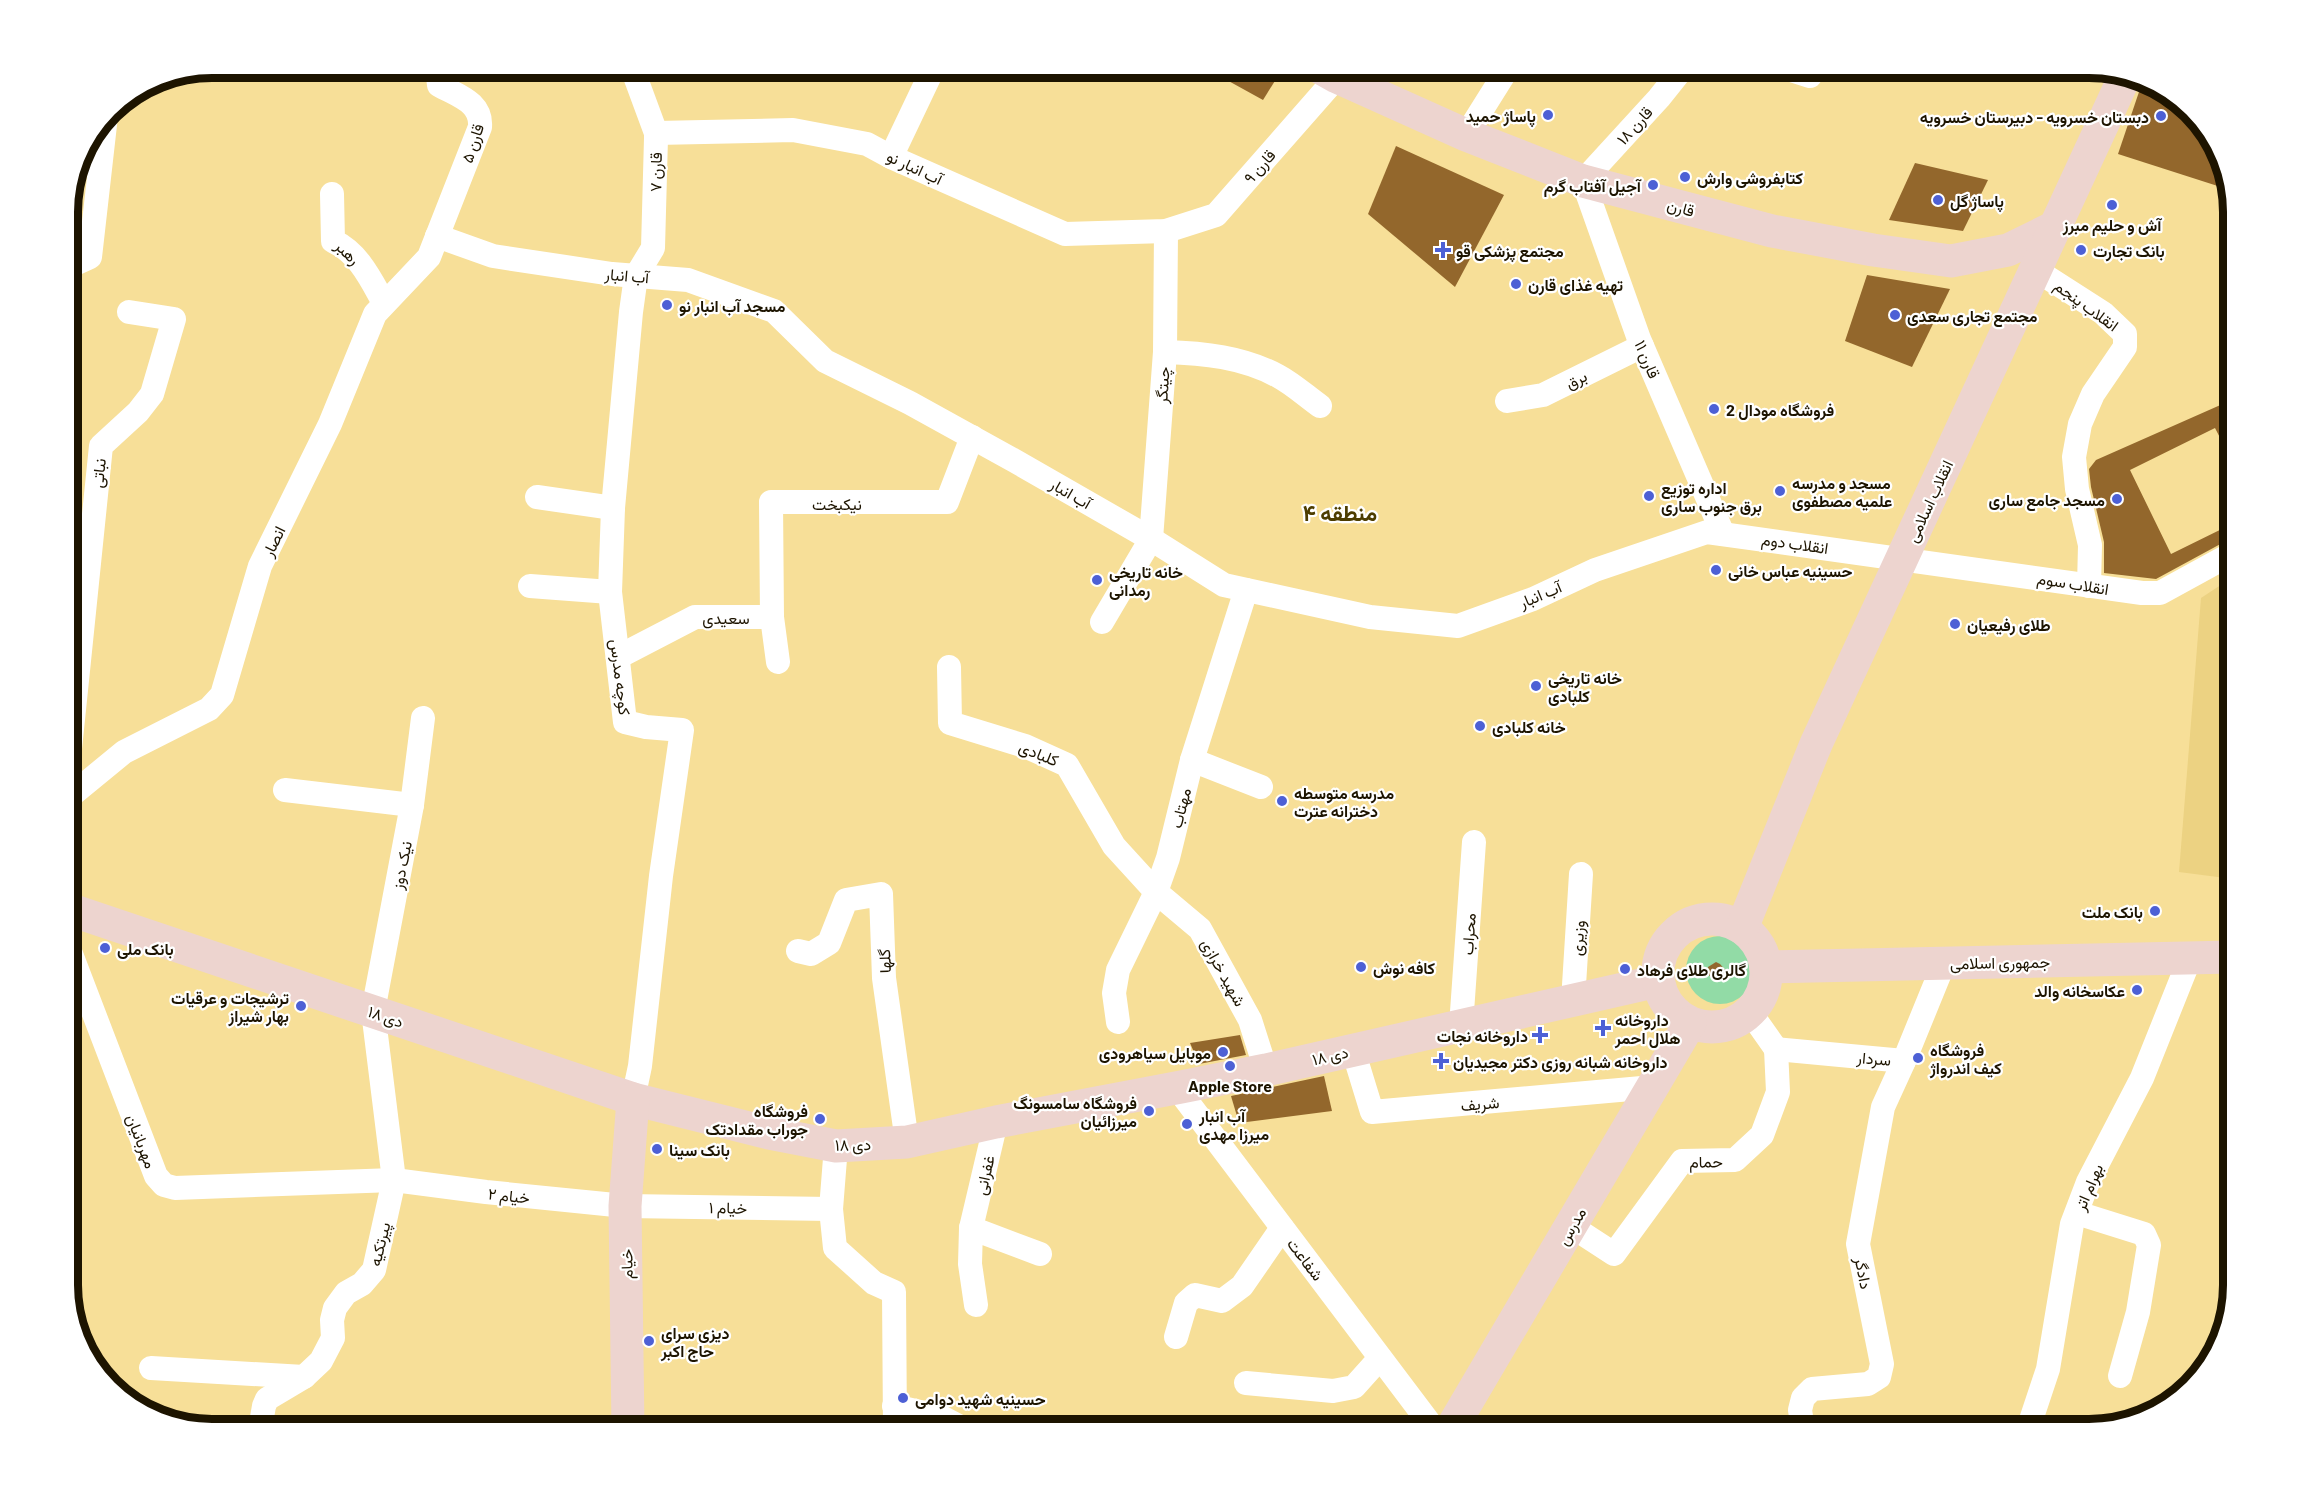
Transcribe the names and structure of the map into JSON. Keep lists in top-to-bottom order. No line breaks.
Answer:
{"streets":{"main road":["قارن","انقلاب اسلامی","جمهوری اسلامی","۱۸ دی","مدرس","خیام"],"street":["قارن ۱۸","قارن ۵","قارن ٩","آب انبار نو","قارن ٧","رهبر","آب انبار","انقلاب پنجم","قارن ۱۱","برق","چیتگر","نباتی","نیکبخت","انصار","انقلاب دوم","انقلاب سوم","سعیدی","کوچه مدرس","کلبادی","مهتاب","نیک دوز","محراب","وزیری","گلها","شهید خرازی","سردار","شریف","مهربانیان","حمام","غفرانی","بهرام اتر","خیام ۲","خیام ۱","پیرتکیه","شفاعت","دادگر"]},"crossings":[["قارن ۱۸","قارن"],["قارن ۱۸","قارن ۱۱"],["قارن ۵","آب انبار"],["قارن ۵","انصار"],["قارن ٩","آب انبار نو"],["قارن ٩","چیتگر"],["آب انبار نو","قارن ٧"],["آب انبار نو","چیتگر"],["قارن ٧","آب انبار"],["قارن ٧","کوچه مدرس"],["قارن","قارن ۱۱"],["قارن","انقلاب اسلامی"],["رهبر","انصار"],["آب انبار","قارن ۱۱"],["آب انبار","چیتگر"],["آب انبار","نیکبخت"],["آب انبار","انصار"],["آب انبار","انقلاب دوم"],["آب انبار","کوچه مدرس"],["آب انبار","مهتاب"],["انقلاب پنجم","انقلاب اسلامی"],["انقلاب پنجم","انقلاب سوم"],["قارن ۱۱","برق"],["قارن ۱۱","انقلاب دوم"],["انقلاب اسلامی","انقلاب دوم"],["انقلاب اسلامی","انقلاب سوم"],["انقلاب اسلامی","جمهوری اسلامی"],["انقلاب اسلامی","۱۸ دی"],["انقلاب اسلامی","مدرس"],["نیکبخت","سعیدی"],["انقلاب دوم","انقلاب سوم"],["سعیدی","کوچه مدرس"],["کوچه مدرس","۱۸ دی"],["کوچه مدرس","خیام"],["کلبادی","مهتاب"],["کلبادی","شهید خرازی"],["مهتاب","شهید خرازی"],["نیک دوز","۱۸ دی"],["نیک دوز","پیرتکیه"],["محراب","۱۸ دی"],["وزیری","۱۸ دی"],["گلها","۱۸ دی"],["جمهوری اسلامی","۱۸ دی"],["جمهوری اسلامی","سردار"],["جمهوری اسلامی","بهرام اتر"],["جمهوری اسلامی","مدرس"],["شهید خرازی","۱۸ دی"],["۱۸ دی","شریف"],["۱۸ دی","غفرانی"],["۱۸ دی","مدرس"],["۱۸ دی","پیرتکیه"],["۱۸ دی","شفاعت"],["۱۸ دی","خیام"],["سردار","حمام"],["سردار","دادگر"],["شریف","مدرس"],["مهربانیان","خیام ۲"],["مهربانیان","پیرتکیه"],["حمام","مدرس"],["خیام ۲","خیام ۱"],["خیام ۲","پیرتکیه"],["خیام ۲","خیام"],["خیام ۱","خیام"]],"districts":["منطقه ۴"],"places":{"other":["پاساژ حمید","دبستان خسرویه - دبیرستان خسرویه","کتابفروشی وارش","آجیل آفتاب گرم","پاساژ گل","آش و حلیم مبرز","بانک تجارت","تهیه غذای قارن","مسجد آب انبار نو","مجتمع تجاری سعدی","فروشگاه مودال 2","مسجد و مدرسه علمیه مصطفوی","اداره توزیع برق جنوب ساری","مسجد جامع ساری","حسینیه عباس خانی","خانه تاریخی رمدانی","طلای رفیعیان","خانه تاریخی کلبادی","خانه کلبادی","مدرسه متوسطه دخترانه عترت","بانک ملت","بانک ملی","کافه نوش","گالری طلای فرهاد","عکاسخانه والد","ترشیجات و عرقیات بهار شیراز","موبایل سیاهرودی","فروشگاه کیف اندرواژ","Apple Store","فروشگاه سامسونگ میرزائیان","فروشگاه جوراب مقدادتک","آب انبار میرزا مهدی","بانک سینا","دیزی سرای حاج اکبر","حسینیه شهید دوامی"],"health":["مجتمع پزشکی قو","داروخانه هلال احمر","داروخانه نجات","داروخانه شبانه روزی دکتر مجیدیان"]}}
